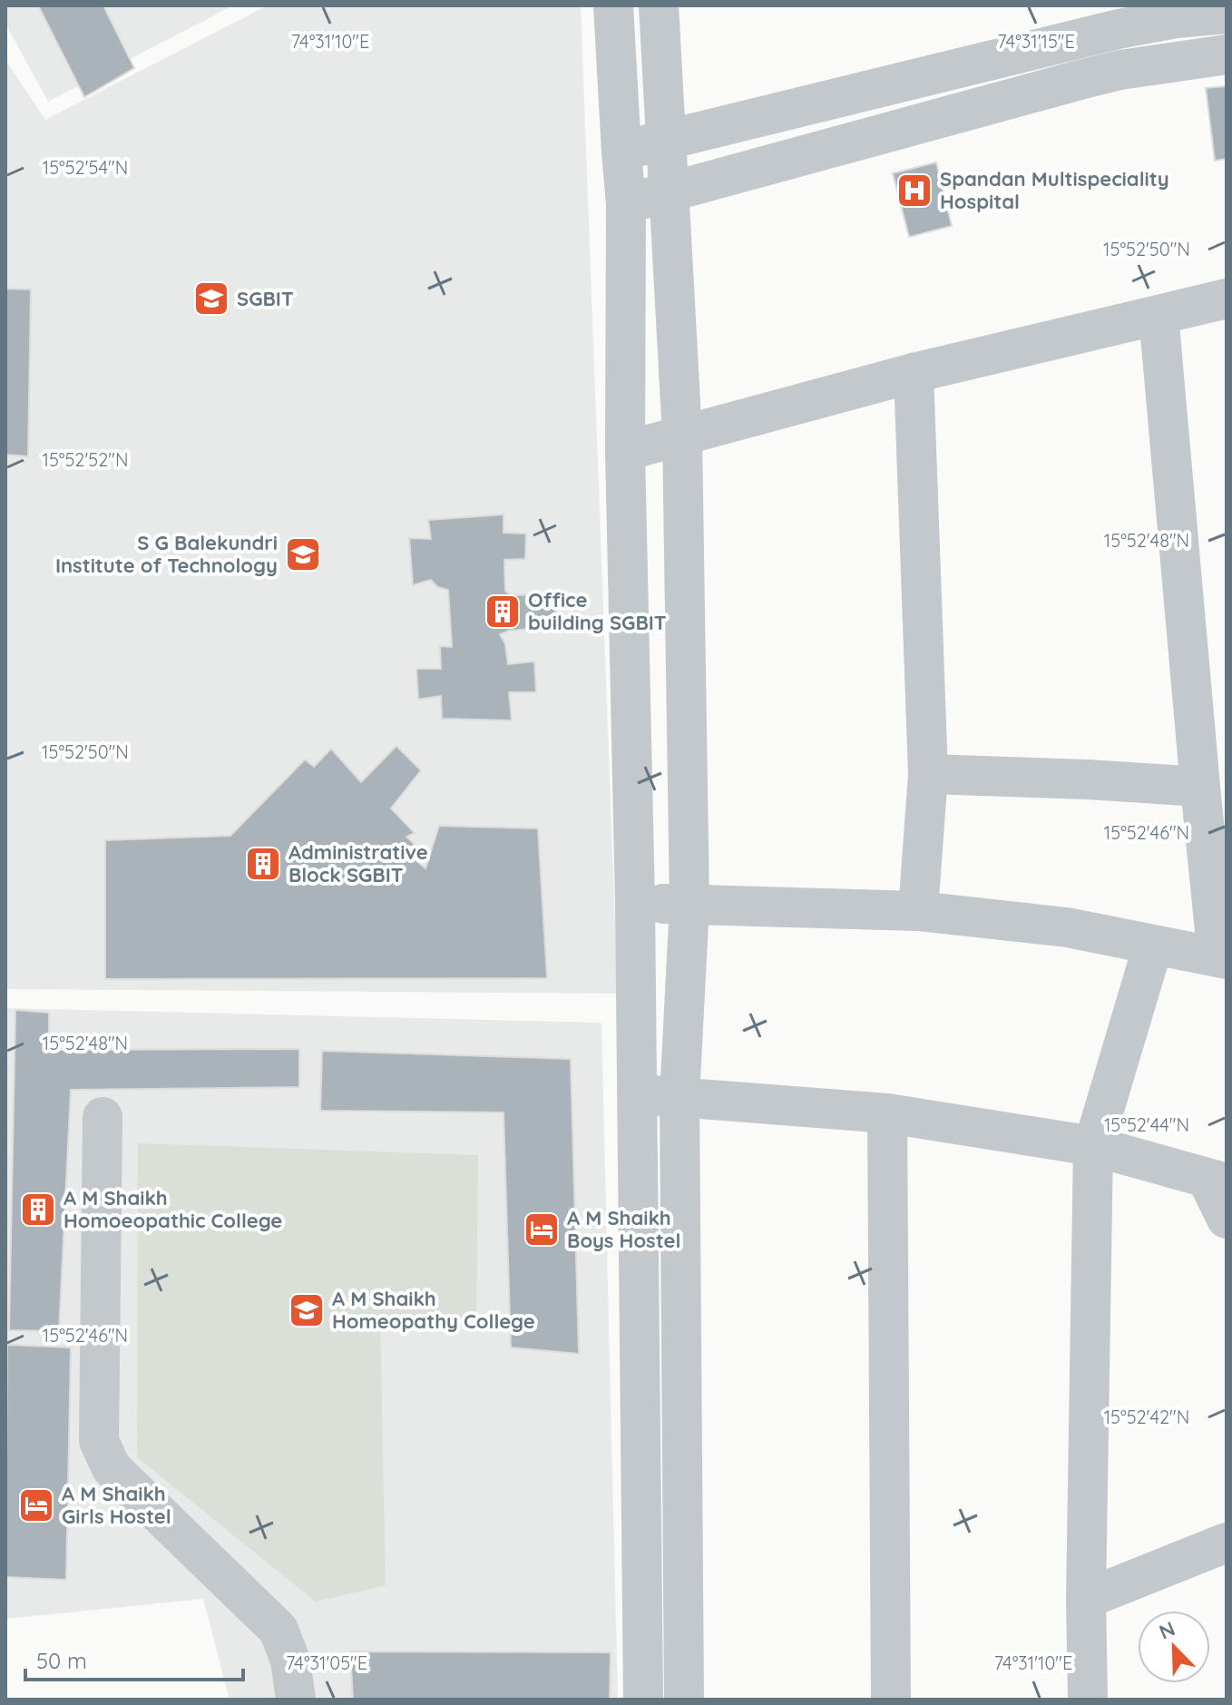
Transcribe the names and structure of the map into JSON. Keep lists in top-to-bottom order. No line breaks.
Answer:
{"places":{"hospital":["Spandan Multispeciality Hospital"],"school or university":["SGBIT","S G Balekundri Institute of Technology","A M Shaikh Homeopathy College"],"building":["Office building SGBIT","Administrative Block SGBIT","A M Shaikh Homoeopathic College"],"hotel":["A M Shaikh Boys Hostel","A M Shaikh Girls Hostel"]},"scale_bar":"50 m","north":"top left","coordinates":["74°31'10\"E","74°31'15\"E","15°52'54\"N","15°52'50\"N","15°52'52\"N","15°52'48\"N","15°52'46\"N","15°52'44\"N","15°52'42\"N","74°31'05\"E"]}
